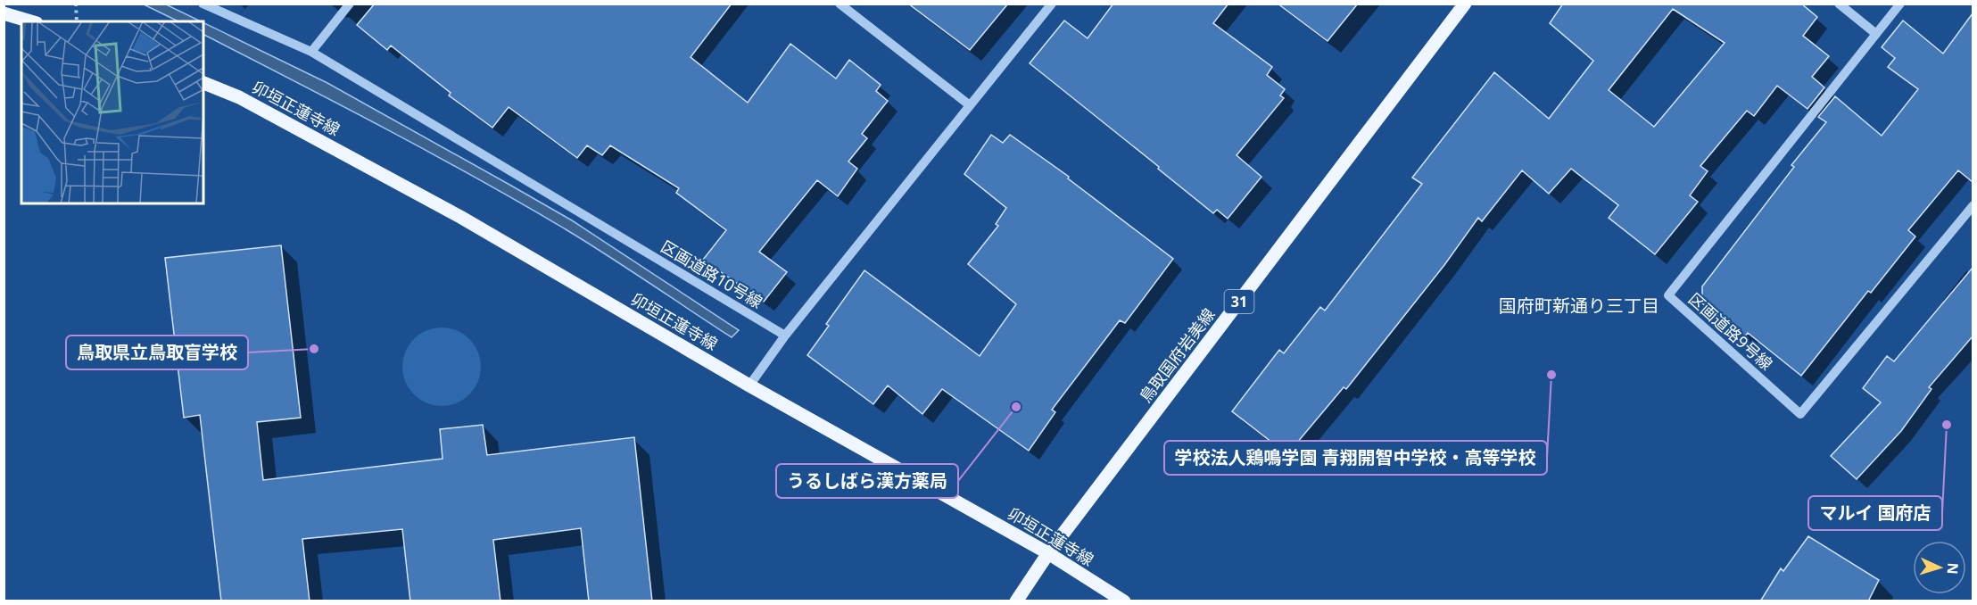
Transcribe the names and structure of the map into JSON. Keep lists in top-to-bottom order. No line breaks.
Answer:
{"streets":{"main road":["卯垣正蓮寺線","31","鳥取国府岩美線"],"street":["区画道路10号線","区画道路9号線"]},"crossings":[["卯垣正蓮寺線","鳥取国府岩美線"]],"districts":["国府町新通り三丁目"],"places":["鳥取県立鳥取盲学校","学校法人鶏鳴学園 青翔開智中学校・高等学校","うるしばら漢方薬局","マルイ 国府店"],"north":"right"}
